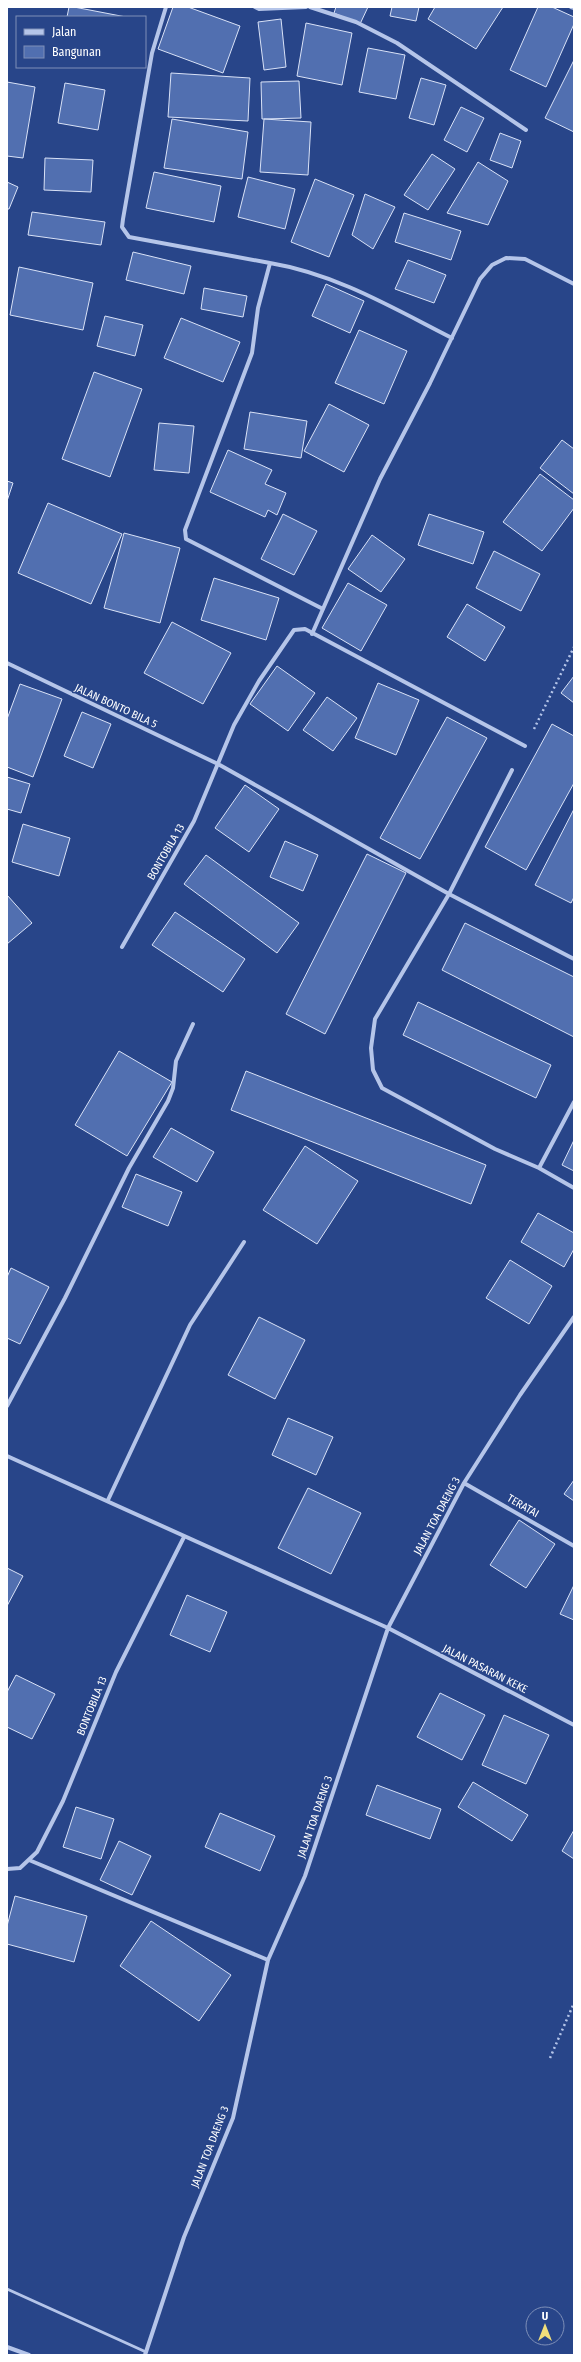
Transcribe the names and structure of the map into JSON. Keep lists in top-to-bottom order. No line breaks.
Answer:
{"streets":{"street":["JALAN BONTO BILA 5","BONTOBILA 13","TERATAI","JALAN TOA DAENG 3","JALAN PASARAN KEKE"]},"crossings":[["JALAN BONTO BILA 5","BONTOBILA 13"],["BONTOBILA 13","JALAN PASARAN KEKE"],["TERATAI","JALAN TOA DAENG 3"],["JALAN TOA DAENG 3","JALAN PASARAN KEKE"]],"legend":["Jalan","Bangunan"],"north":"top"}
